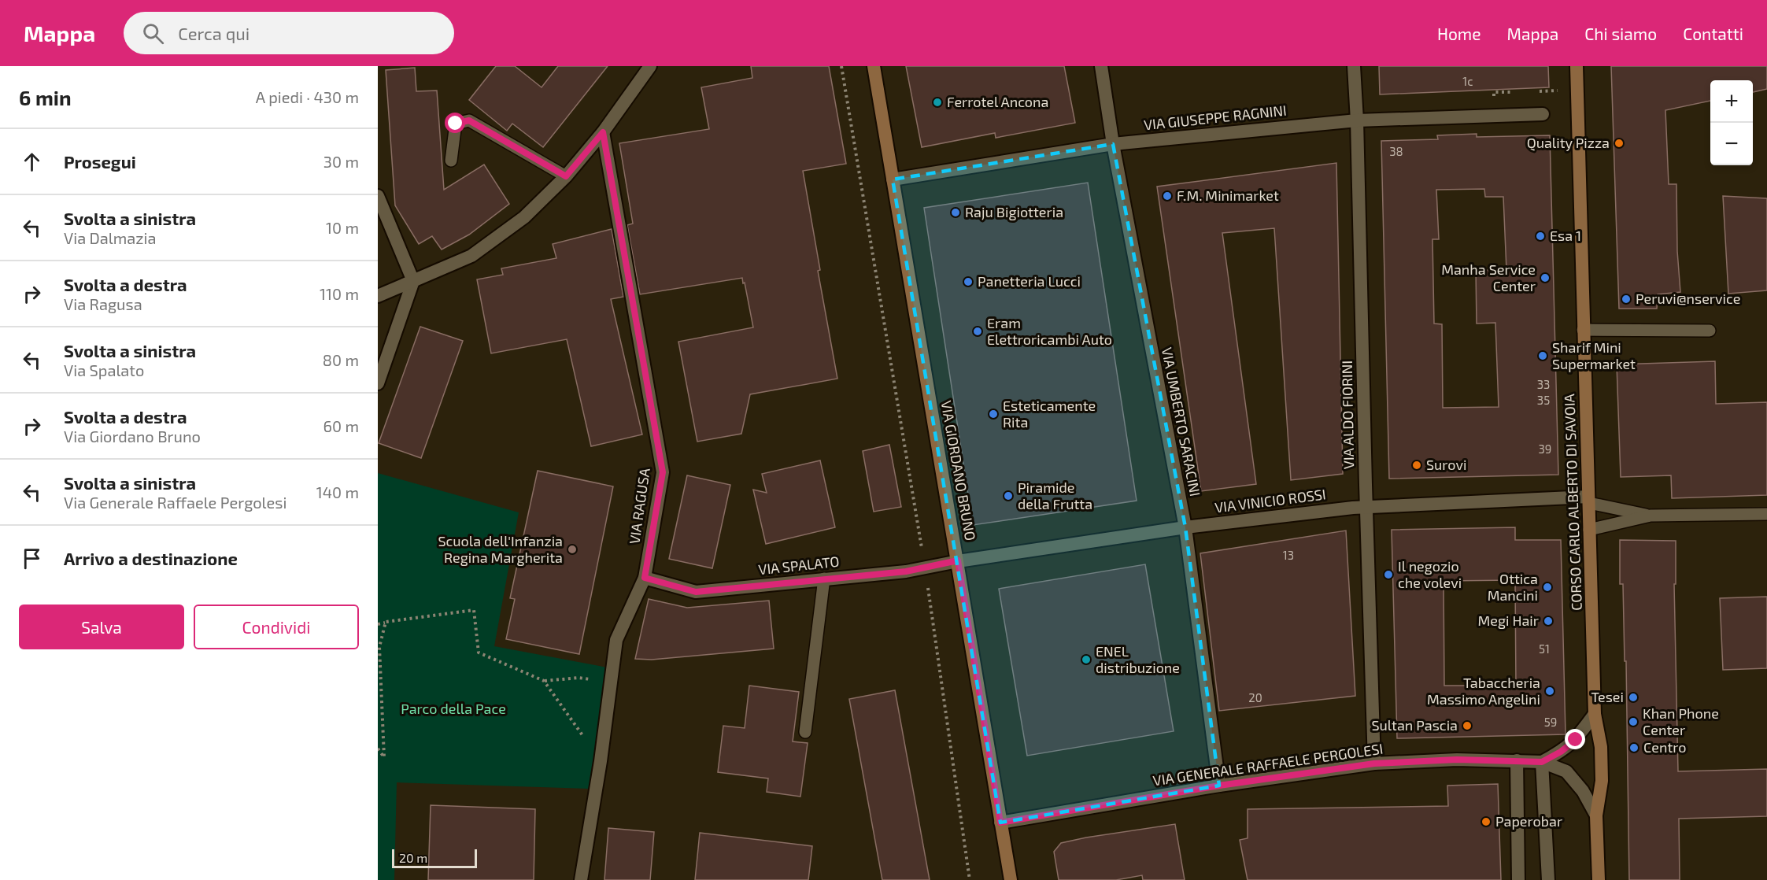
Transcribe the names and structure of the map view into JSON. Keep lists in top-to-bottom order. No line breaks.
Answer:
{"streets":{"main road":["VIA GIORDANO BRUNO","CORSO CARLO ALBERTO DI SAVOIA"],"street":["VIA GIUSEPPE RAGNINI","VIA ALDO FIORINI","VIA UMBERTO SARACINI","VIA VINICIO ROSSI","VIA RAGUSA","VIA SPALATO","VIA GENERALE RAFFAELE PERGOLESI"]},"crossings":[["VIA GIUSEPPE RAGNINI","VIA ALDO FIORINI"],["VIA GIUSEPPE RAGNINI","VIA UMBERTO SARACINI"],["VIA GIUSEPPE RAGNINI","VIA GIORDANO BRUNO"],["VIA ALDO FIORINI","VIA VINICIO ROSSI"],["VIA ALDO FIORINI","VIA GENERALE RAFFAELE PERGOLESI"],["VIA UMBERTO SARACINI","VIA VINICIO ROSSI"],["VIA UMBERTO SARACINI","VIA GENERALE RAFFAELE PERGOLESI"],["VIA GIORDANO BRUNO","VIA VINICIO ROSSI"],["VIA GIORDANO BRUNO","VIA SPALATO"],["VIA GIORDANO BRUNO","VIA GENERALE RAFFAELE PERGOLESI"],["VIA VINICIO ROSSI","CORSO CARLO ALBERTO DI SAVOIA"],["VIA VINICIO ROSSI","VIA SPALATO"],["CORSO CARLO ALBERTO DI SAVOIA","VIA GENERALE RAFFAELE PERGOLESI"],["VIA RAGUSA","VIA SPALATO"]],"parks":["Parco della Pace"],"places":["Ferrotel Ancona","Quality Pizza","F.M. Minimarket","Raju Bigiotteria","Esa 1","Manha Service Center","Panetteria Lucci","Peruvi@nservice","Eram Elettroricambi Auto","Sharif Mini Supermarket","Esteticamente Rita","Surovi","Piramide della Frutta","Scuola dell'Infanzia Regina Margherita","Il negozio che volevi","Ottica Mancini","Megi Hair","ENEL distribuzione","Tabaccheria Massimo Angelini","Tesei","Khan Phone Center","Sultan Pascia","Centro","Paperobar"],"house_numbers":["1c","38","33","35","39","13","51","20","59"],"scale_bar":"20 m","page":{"header":"Mappa","search":"Cerca qui","nav":["Home","Mappa","Chi siamo","Contatti"],"heading":["6 min","A piedi · 430 m"],"map_buttons":["+","−"],"list":[["Prosegui","30 m"],["Svolta a sinistra","Via Dalmazia","10 m"],["Svolta a destra","Via Ragusa","110 m"],["Svolta a sinistra","Via Spalato","80 m"],["Svolta a destra","Via Giordano Bruno","60 m"],["Svolta a sinistra","Via Generale Raffaele Pergolesi","140 m"],"Arrivo a destinazione"],"buttons":["Salva","Condividi"],"scale":"20 m"}}
